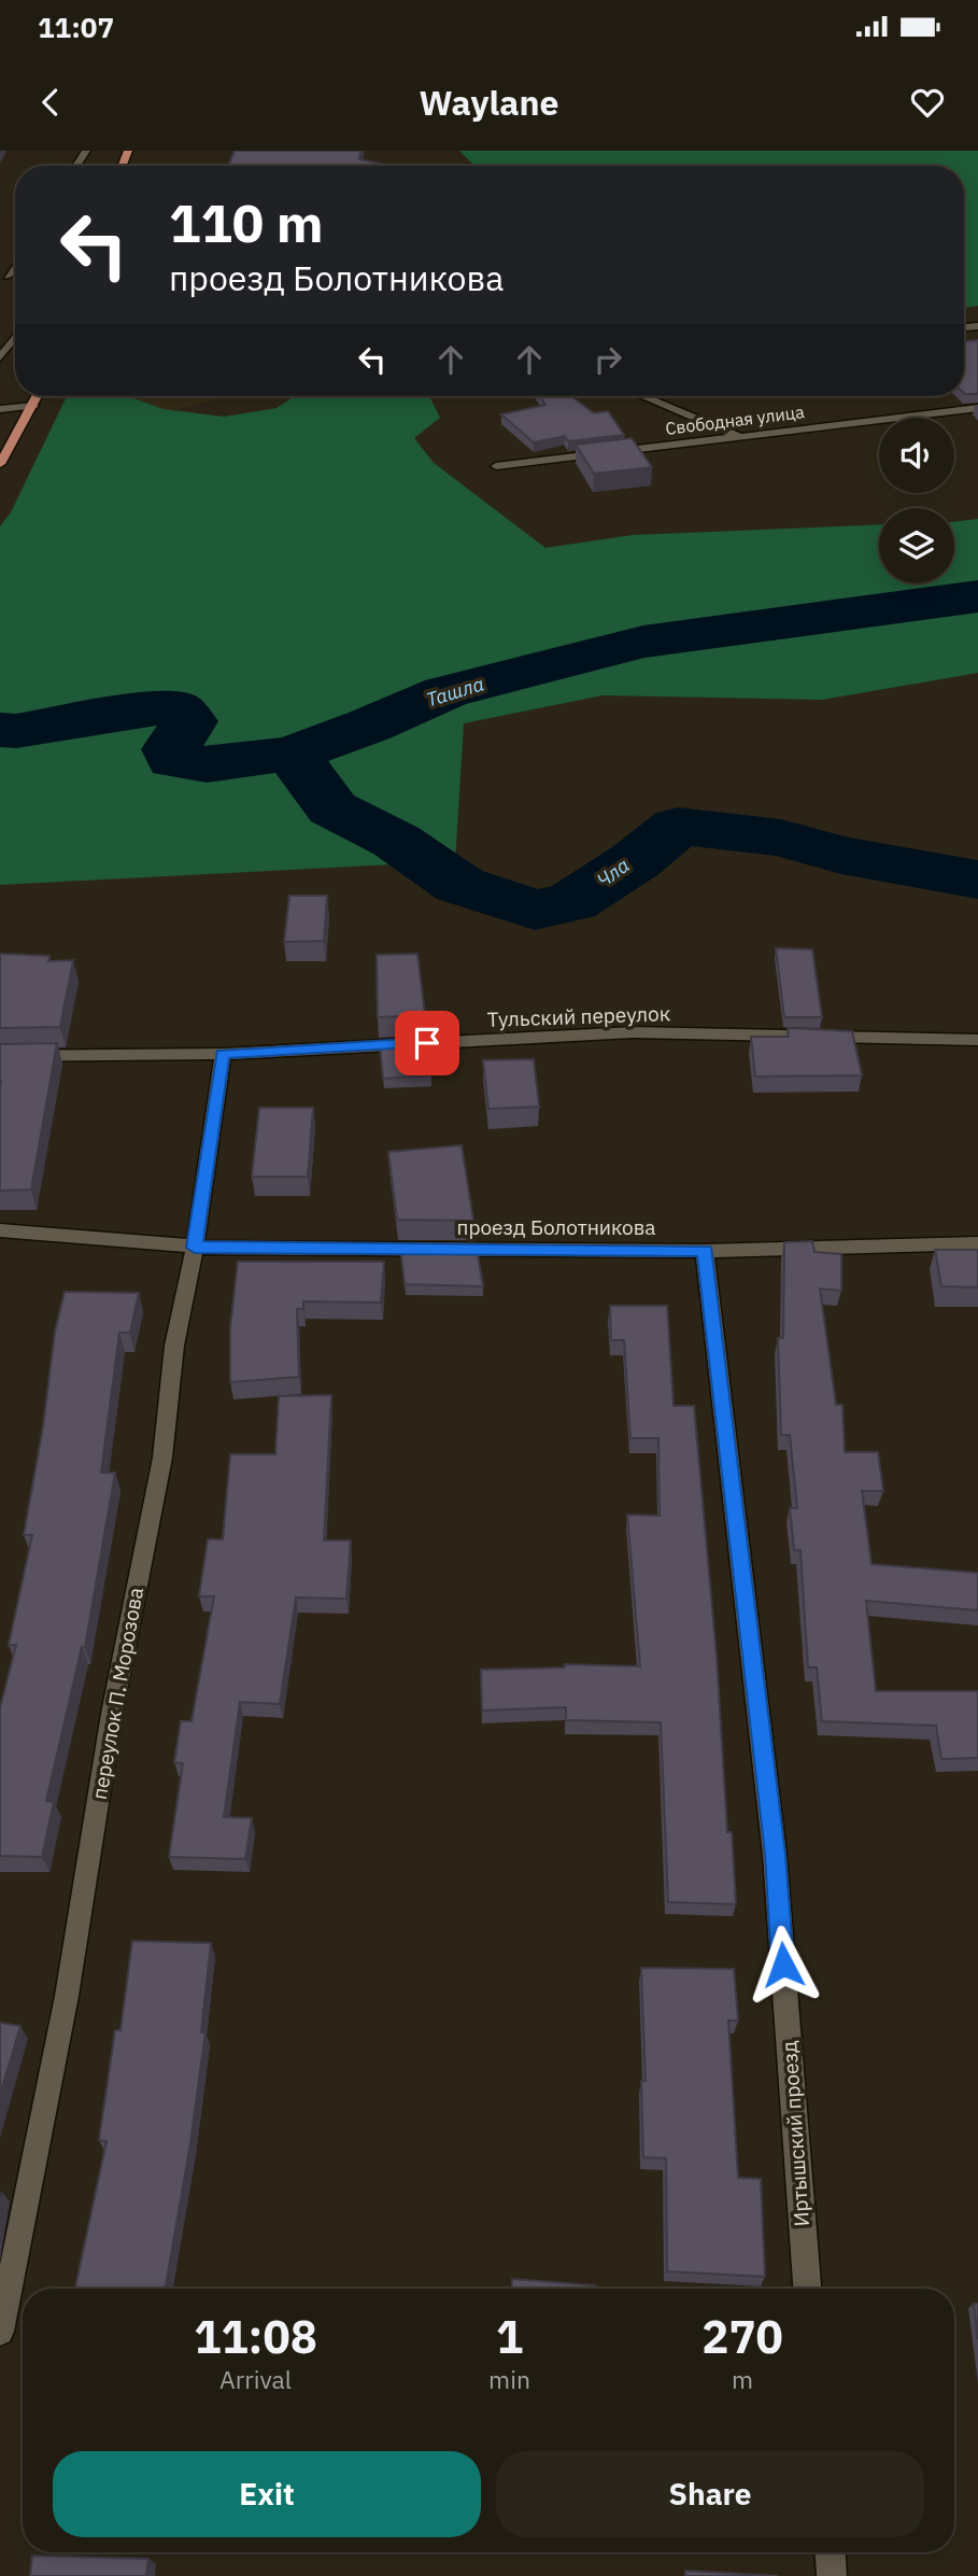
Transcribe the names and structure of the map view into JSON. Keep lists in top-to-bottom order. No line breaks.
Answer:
{"streets":{"street":["Свободная улица","Тульский переулок","проезд Болотникова","переулок П. Морозова","Иртышский проезд"]},"crossings":[["Тульский переулок","переулок П. Морозова"],["проезд Болотникова","переулок П. Морозова"],["проезд Болотникова","Иртышский проезд"]],"water":["Ташла","Чла"],"page":{"status":"11:07","header":"Waylane","turn":["110 m","проезд Болотникова"],"eta":["11:08","Arrival","1","min","270","m"],"buttons":["Exit","Share"]}}
